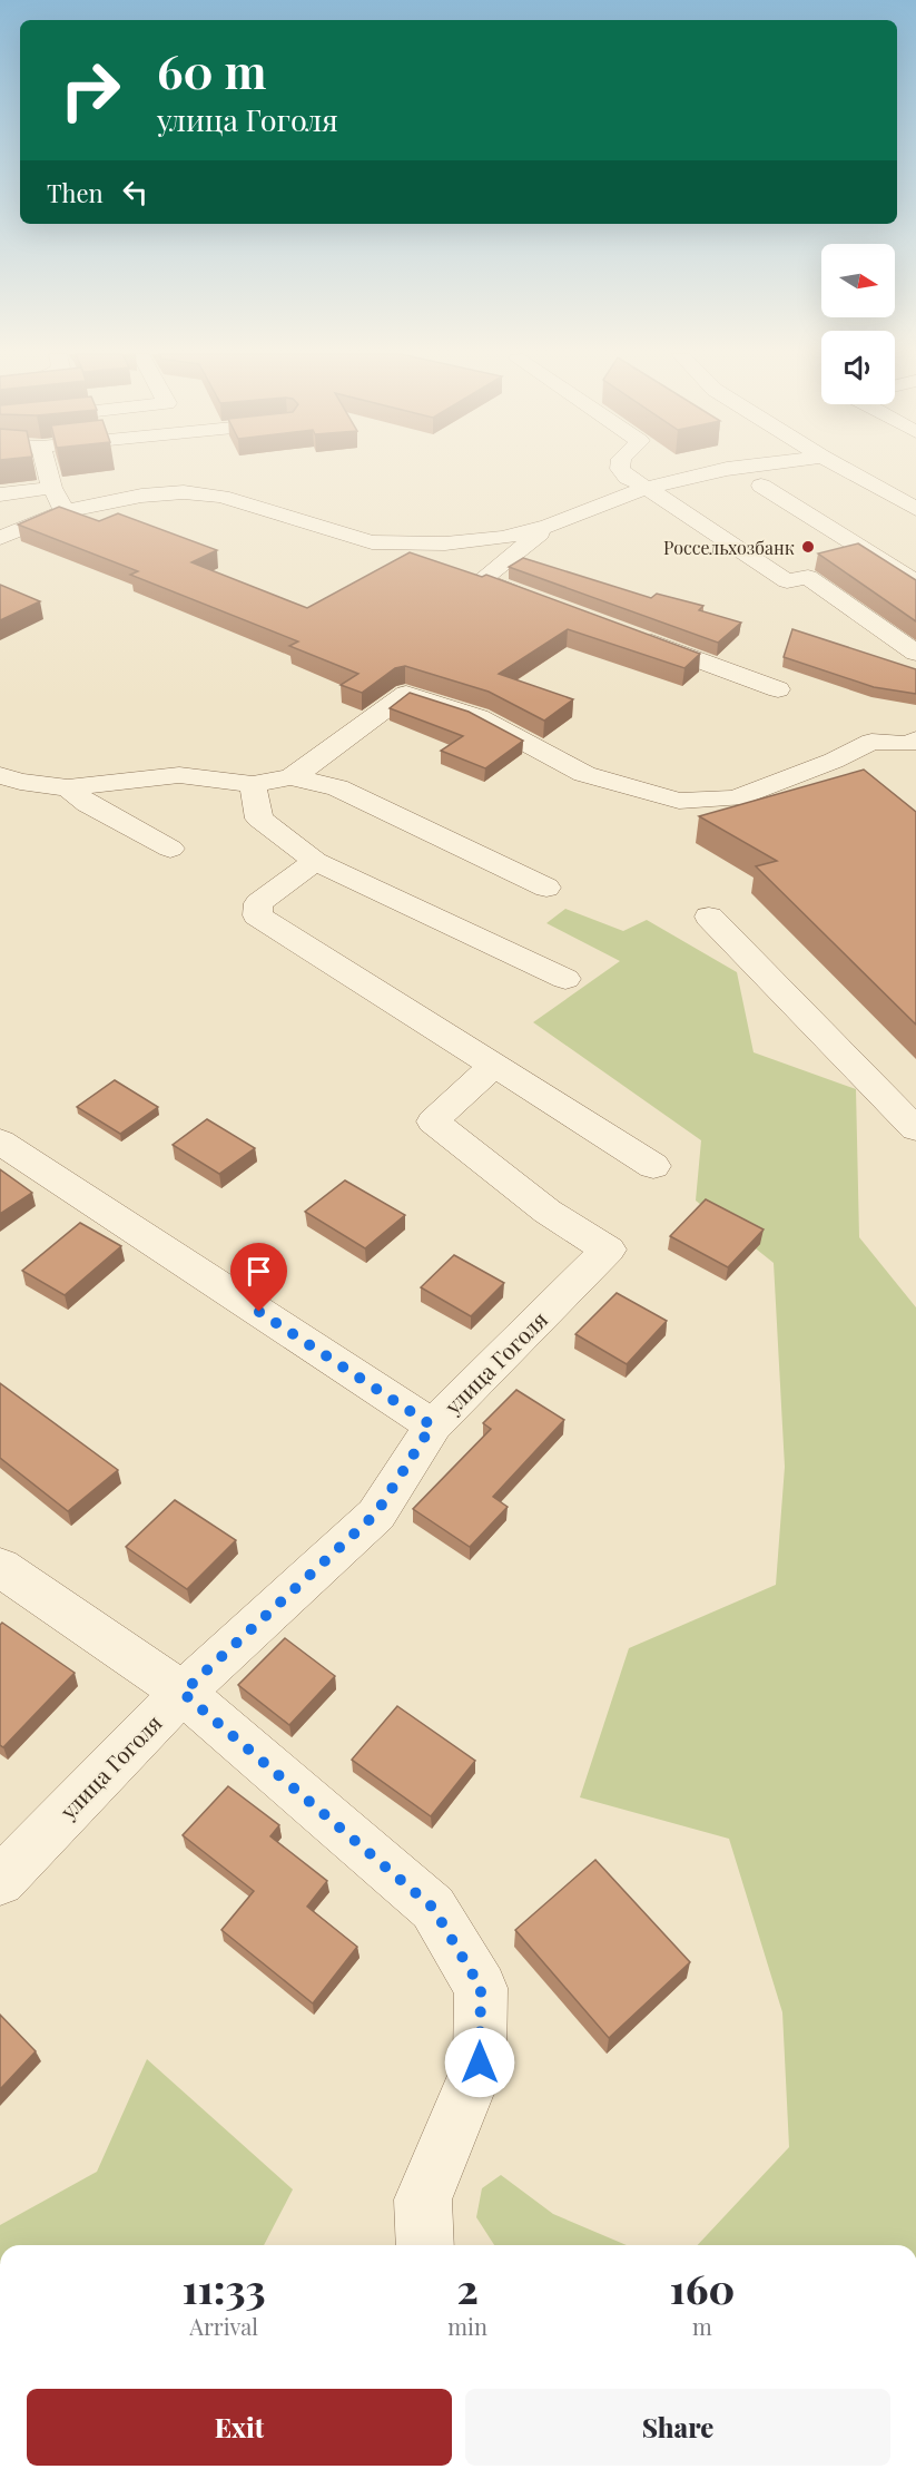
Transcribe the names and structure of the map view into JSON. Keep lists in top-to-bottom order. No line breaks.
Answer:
{"streets":{"street":["улица Гоголя"]},"places":["Россельхозбанк"],"north":"right","page":{"turn":["60 m","улица Гоголя"],"then":"Then","eta":["11:33","Arrival","2","min","160","m"],"buttons":["Exit","Share"]}}
